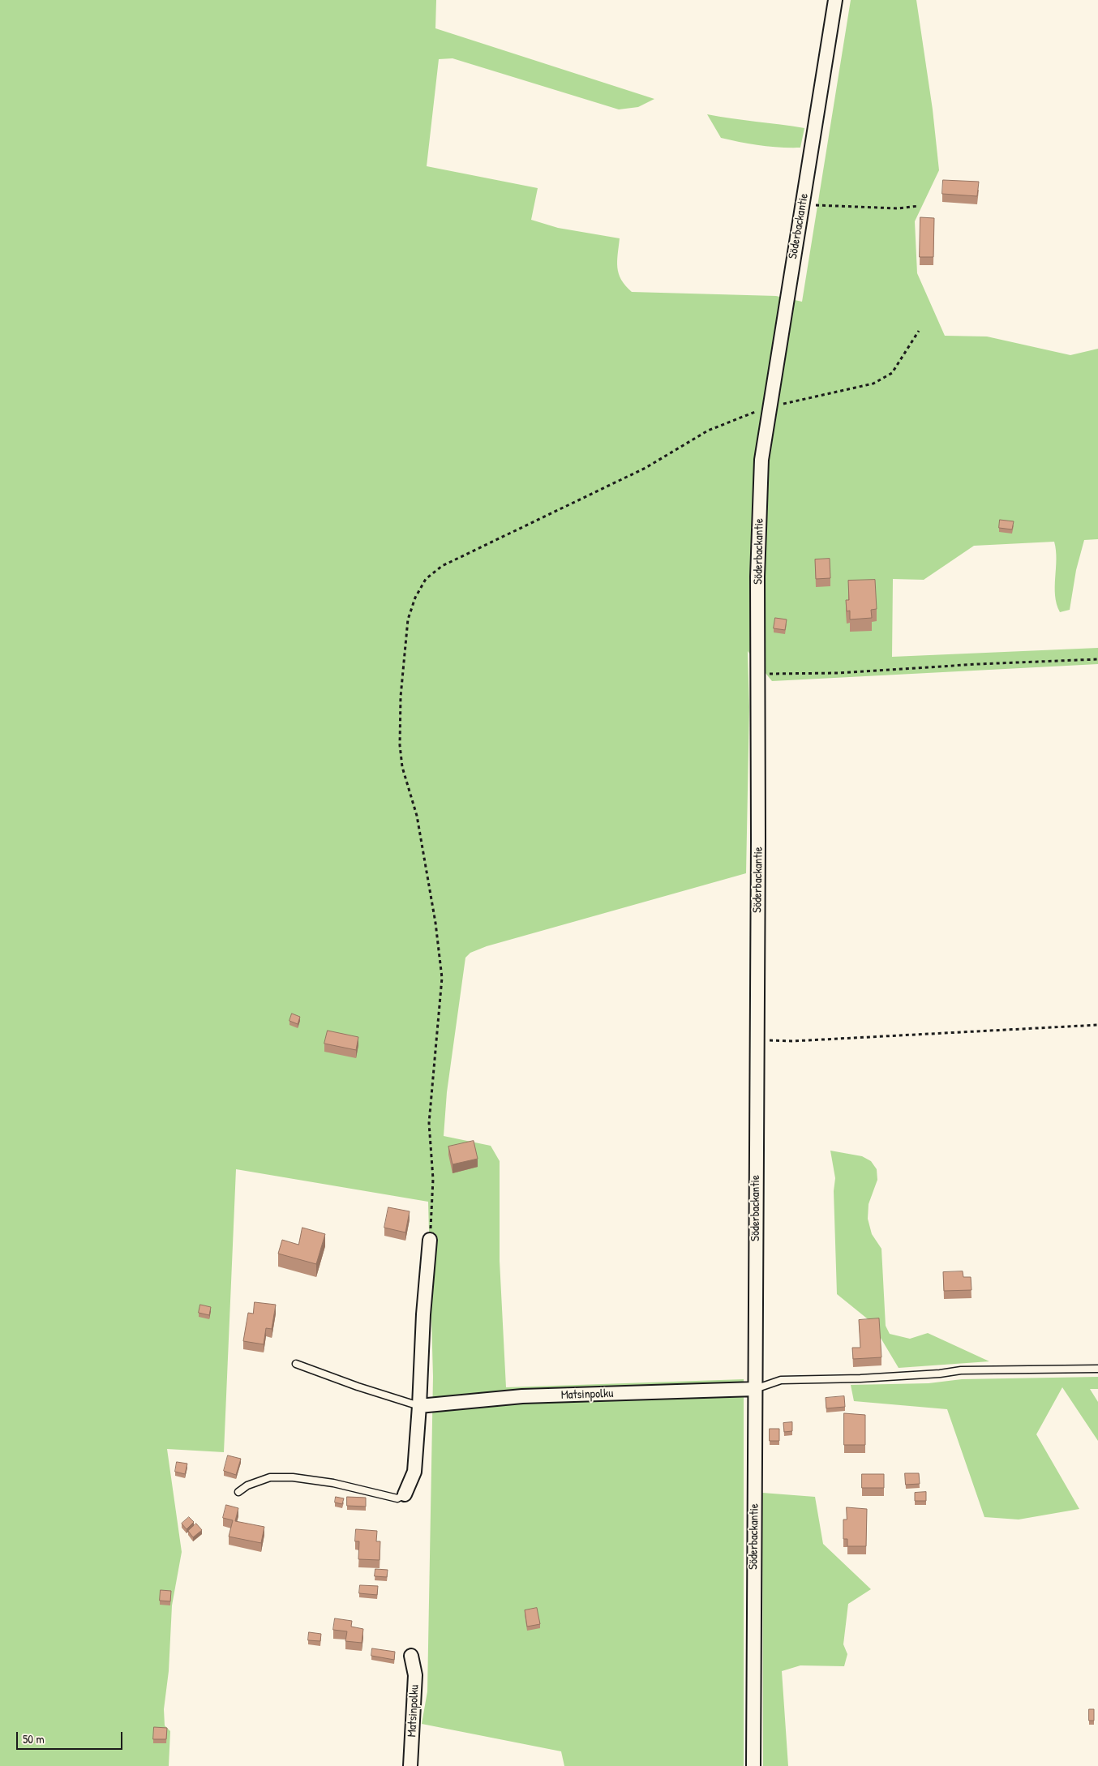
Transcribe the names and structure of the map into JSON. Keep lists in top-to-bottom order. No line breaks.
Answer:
{"streets":{"street":["Söderbackantie","Matsinpolku"]},"crossings":[["Söderbackantie","Matsinpolku"]],"scale_bar":"50 m"}
